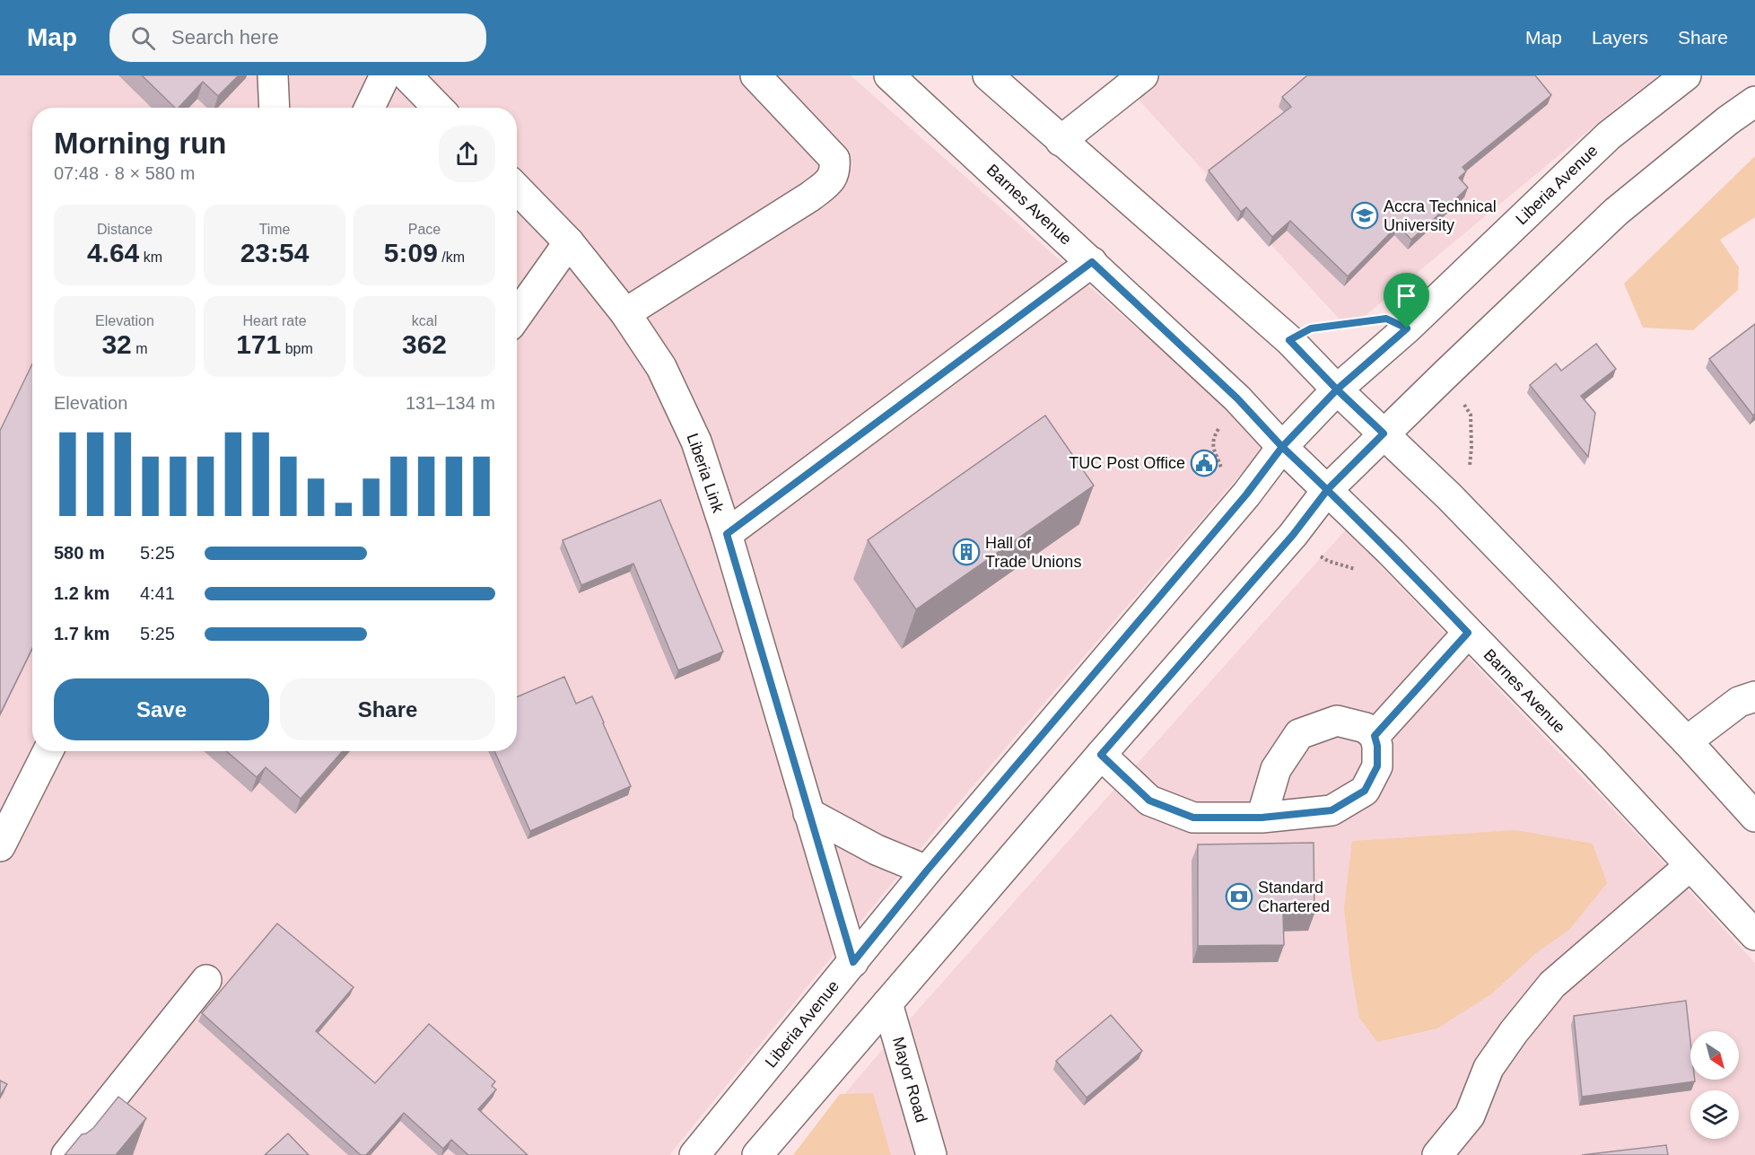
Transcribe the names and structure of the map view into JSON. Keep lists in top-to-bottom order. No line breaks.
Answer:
{"streets":{"main road":["Liberia Avenue","Barnes Avenue","Liberia Link","Mayor Road"]},"crossings":[["Liberia Avenue","Barnes Avenue"],["Liberia Avenue","Liberia Link"]],"places":{"school or university":["Accra Technical University"],"public building":["TUC Post Office"],"building":["Hall of Trade Unions"],"bank":["Standard Chartered"]},"north":"bottom right","page":{"header":"Map","search":"Search here","nav":["Map","Layers","Share"],"heading":["Morning run","07:48 · 8 × 580 m"],"stats":[["Distance","4.64 km"],["Time","23:54"],["Pace","5:09 /km"],["Elevation","32 m"],["Heart rate","171 bpm"],["kcal","362"]],"chart":["Elevation","131–134 m"],"list":[{"name":"580 m","note":"5:25"},{"name":"1.2 km","note":"4:41"},{"name":"1.7 km","note":"5:25"}],"buttons":["Save","Share"]}}
